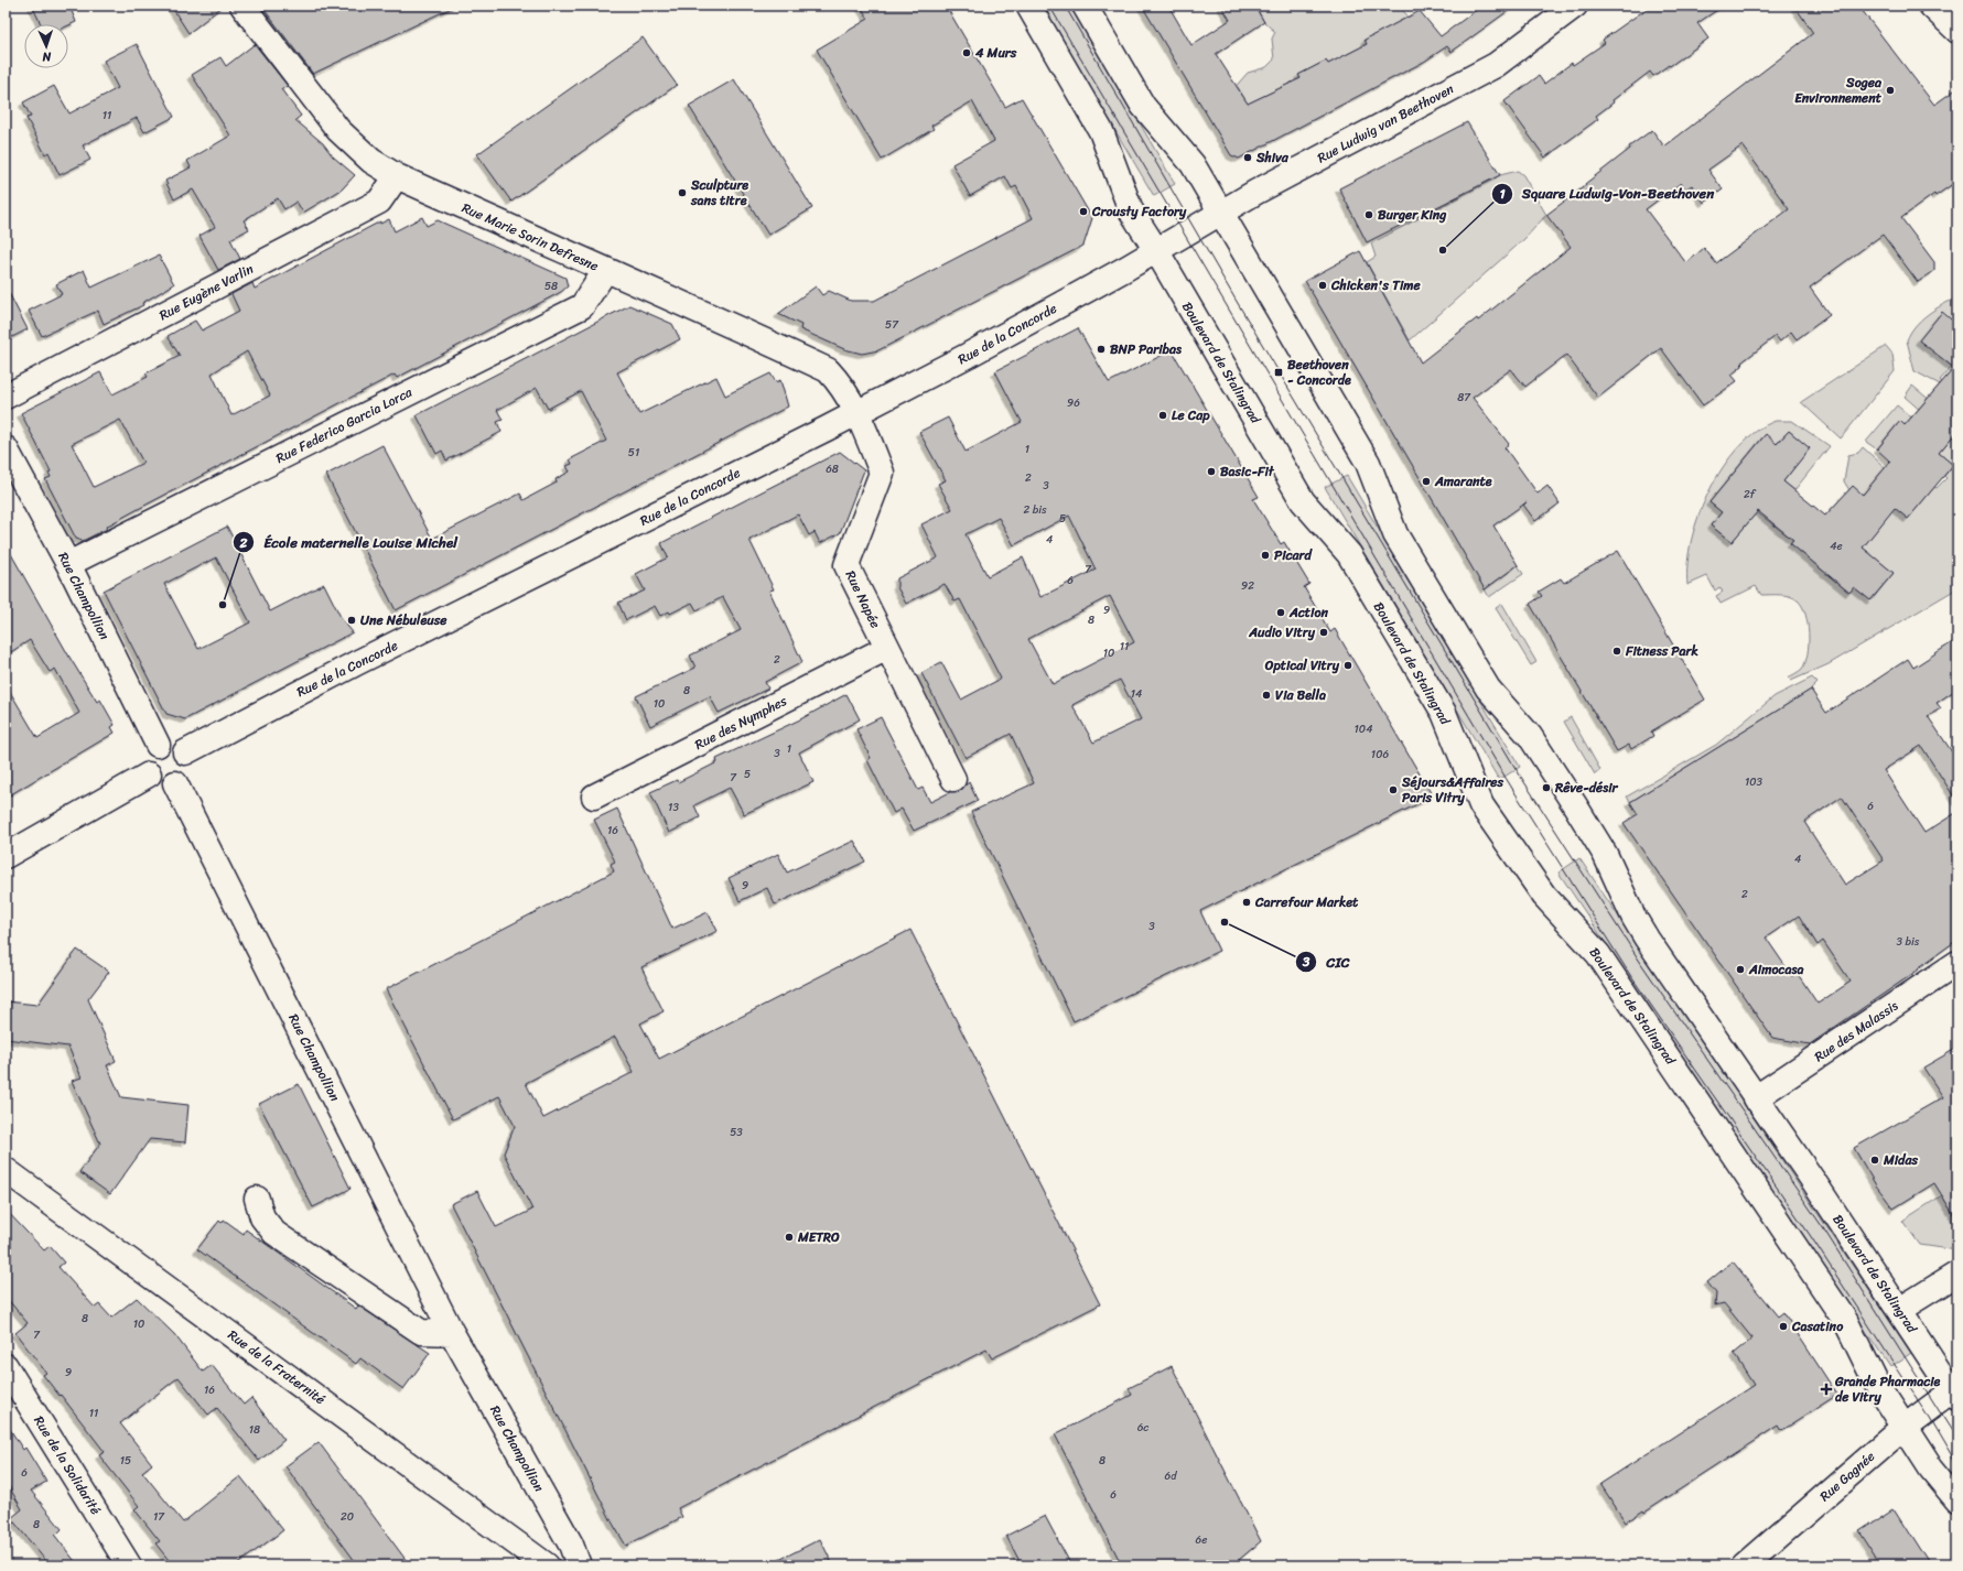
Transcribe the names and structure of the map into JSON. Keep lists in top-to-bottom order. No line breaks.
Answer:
{"streets":{"street":["Rue Ludwig van Beethoven","Rue Marie Sorin Defresne","Rue Eugène Varlin","Rue de la Concorde","Boulevard de Stalingrad","Rue Federico Garcia Lorca","Rue Champollion","Rue Napée","Rue des Nymphes","Rue des Malassis","Rue de la Fraternité","Rue de la Solidarité","Rue Gagnée"]},"crossings":[["Rue Ludwig van Beethoven","Rue de la Concorde"],["Rue Ludwig van Beethoven","Boulevard de Stalingrad"],["Rue Marie Sorin Defresne","Rue Eugène Varlin"],["Rue Marie Sorin Defresne","Rue de la Concorde"],["Rue Marie Sorin Defresne","Rue Federico Garcia Lorca"],["Rue Marie Sorin Defresne","Rue Napée"],["Rue de la Concorde","Boulevard de Stalingrad"],["Rue de la Concorde","Rue Champollion"],["Rue de la Concorde","Rue Napée"],["Boulevard de Stalingrad","Rue des Malassis"],["Boulevard de Stalingrad","Rue Gagnée"],["Rue Federico Garcia Lorca","Rue Champollion"],["Rue Napée","Rue des Nymphes"]],"places":{"other":["4 Murs","Sogea Environnement","Shiva","Sculpture sans titre","Crousty Factory","Burger King","Square Ludwig-Von-Beethoven","Chicken's Time","BNP Paribas","Le Cap","Basic-Fit","Amarante","Picard","École maternelle Louise Michel","Action","Une Nébuleuse","Audio Vitry","Fitness Park","Optical Vitry","Via Bella","Rêve-désir","Séjours&Affaires Paris Vitry","Carrefour Market","CIC","Aimocasa","Midas","METRO","Casatino"],"transit":["Beethoven - Concorde"],"health":["Grande Pharmacie de Vitry"]},"house_numbers":["11","58","57","87","96","1","51","68","2","3","2f","2 bis","5","4","4e","7","6","92","9","8","11","10","2","8","14","10","104","1","3","106","5","7","103","6","13","16","4","9","2","3","3 bis","53","8","10","7","9","16","11","6c","18","15","8","6","6d","6","17","20","8","6e"],"north":"bottom"}
